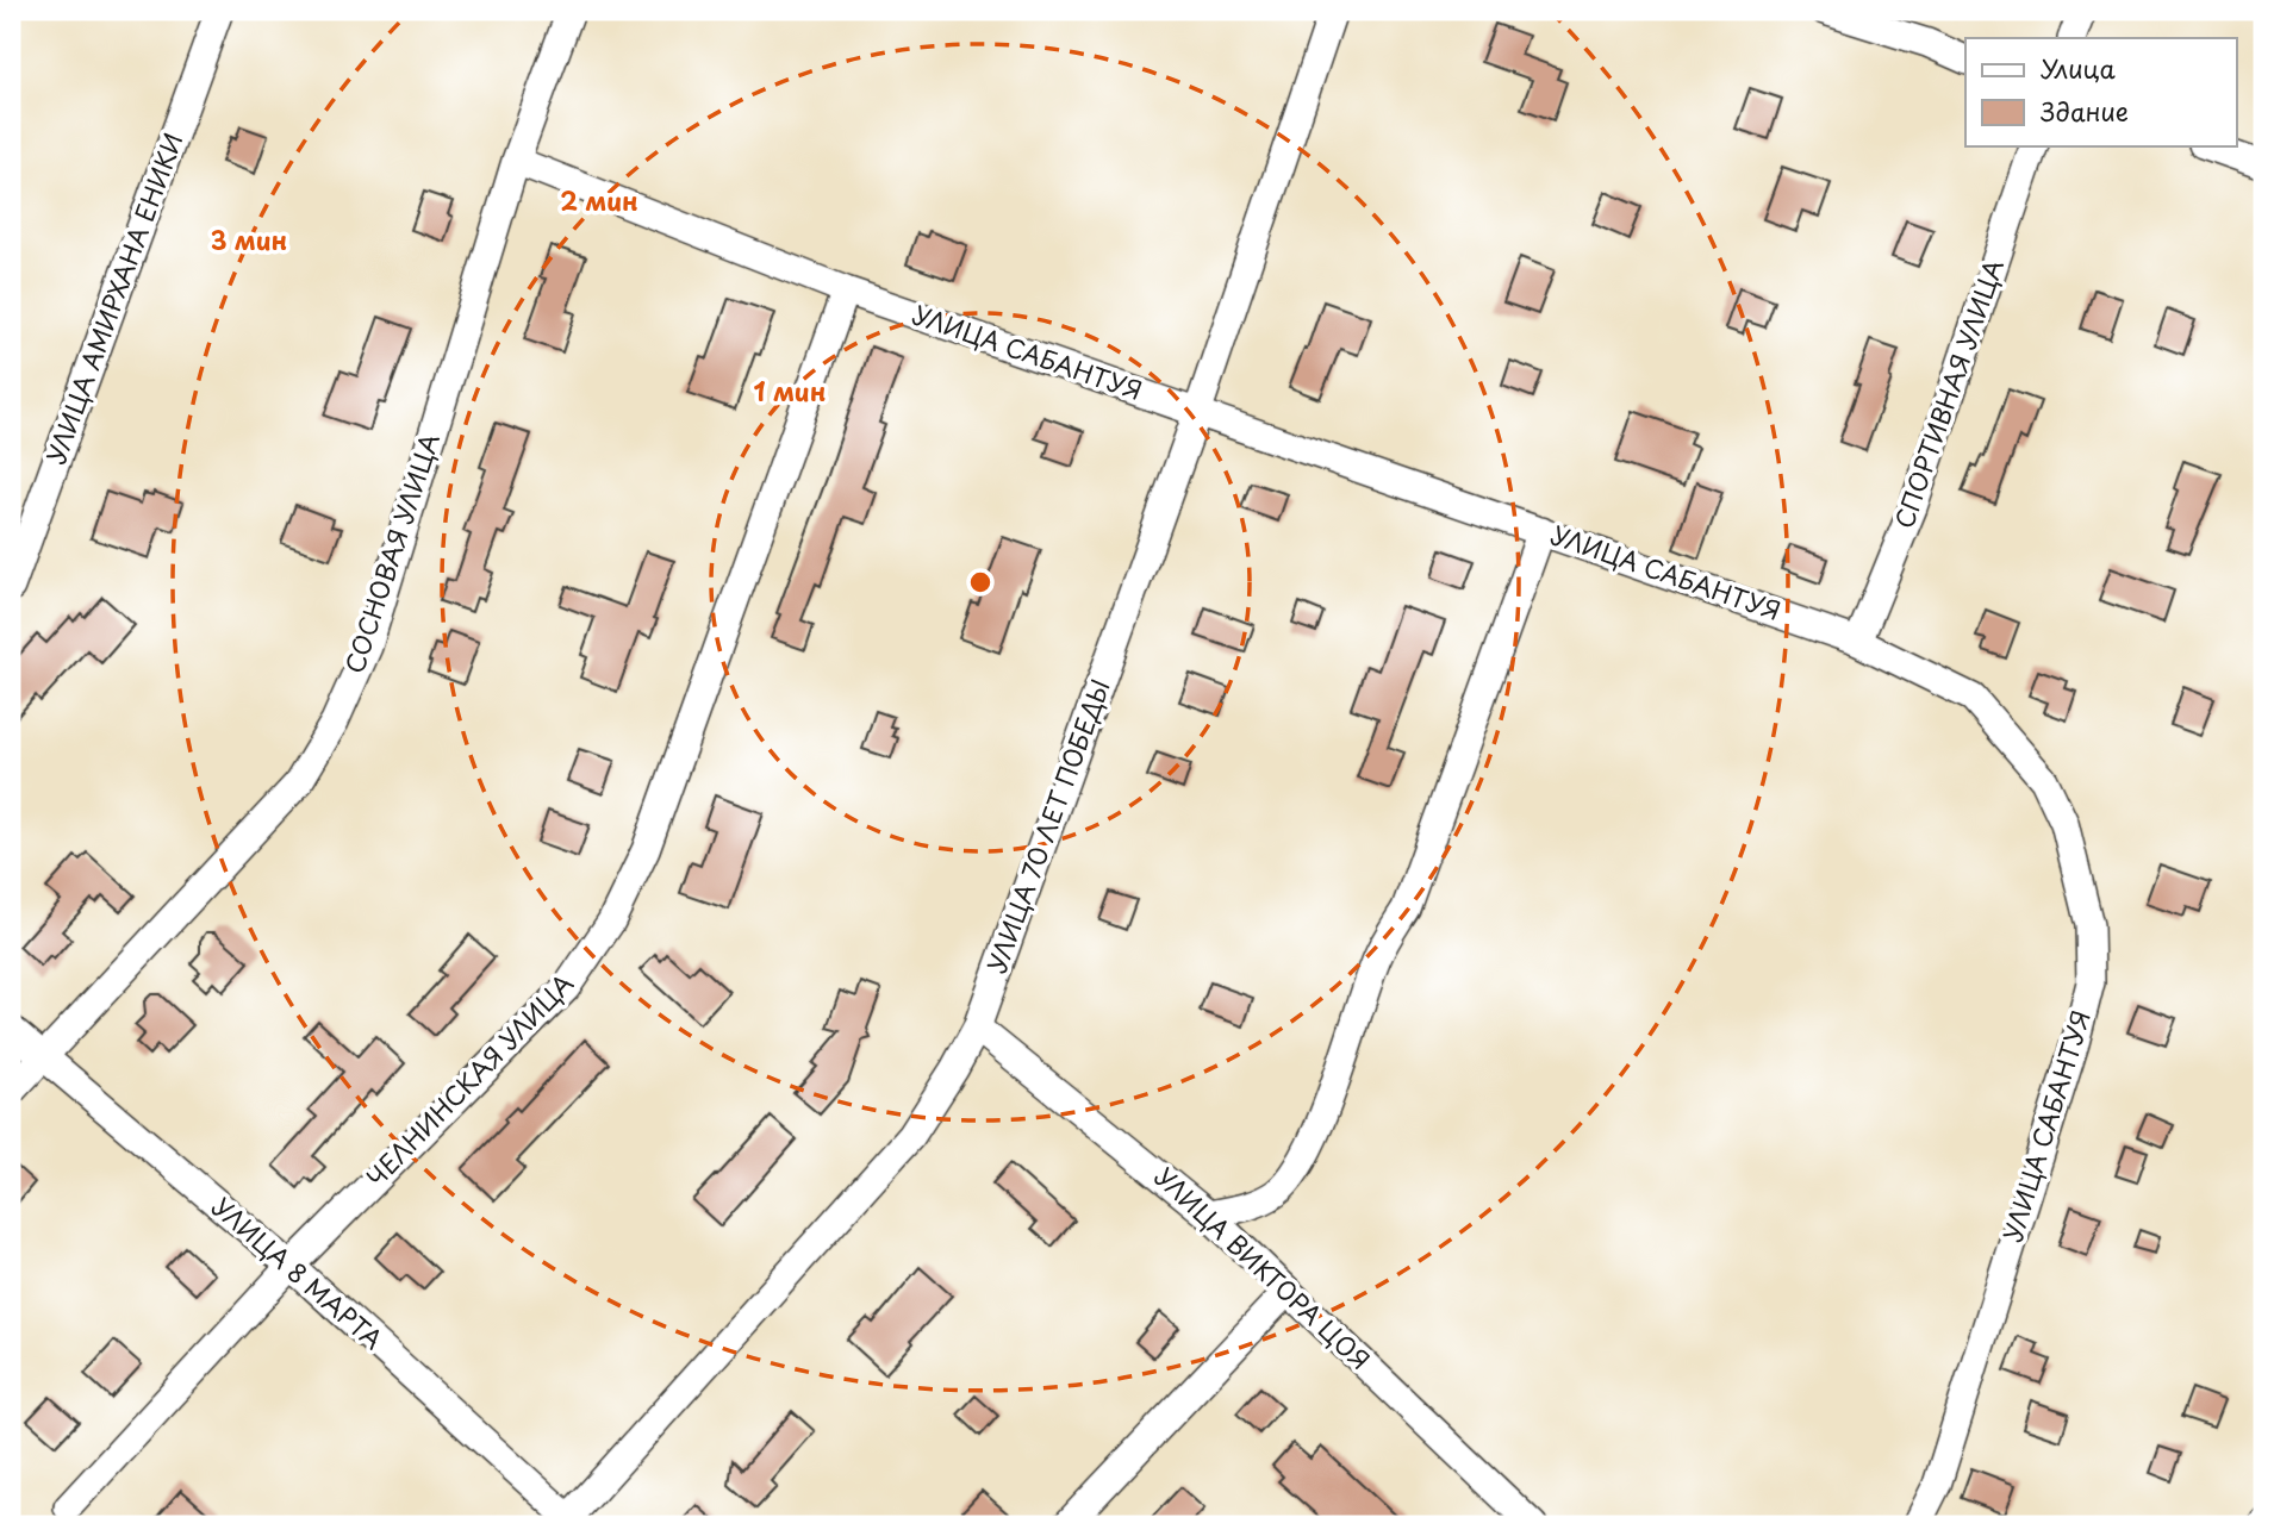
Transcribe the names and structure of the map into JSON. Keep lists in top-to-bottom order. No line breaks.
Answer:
{"streets":{"street":["УЛИЦА АМИРХАНА ЕНИКИ","УЛИЦА САБАНТУЯ","СПОРТИВНАЯ УЛИЦА","СОСНОВАЯ УЛИЦА","УЛИЦА 70 ЛЕТ ПОБЕДЫ","ЧЕЛНИНСКАЯ УЛИЦА","УЛИЦА ВИКТОРА ЦОЯ","УЛИЦА 8 МАРТА"]},"crossings":[["УЛИЦА САБАНТУЯ","СПОРТИВНАЯ УЛИЦА"],["УЛИЦА САБАНТУЯ","СОСНОВАЯ УЛИЦА"],["УЛИЦА САБАНТУЯ","УЛИЦА 70 ЛЕТ ПОБЕДЫ"],["УЛИЦА САБАНТУЯ","ЧЕЛНИНСКАЯ УЛИЦА"],["СОСНОВАЯ УЛИЦА","УЛИЦА 8 МАРТА"],["УЛИЦА 70 ЛЕТ ПОБЕДЫ","УЛИЦА ВИКТОРА ЦОЯ"],["УЛИЦА 70 ЛЕТ ПОБЕДЫ","УЛИЦА 8 МАРТА"],["ЧЕЛНИНСКАЯ УЛИЦА","УЛИЦА 8 МАРТА"]],"legend":["Улица","Здание"],"rings":["2 мин","3 мин","1 мин"]}
